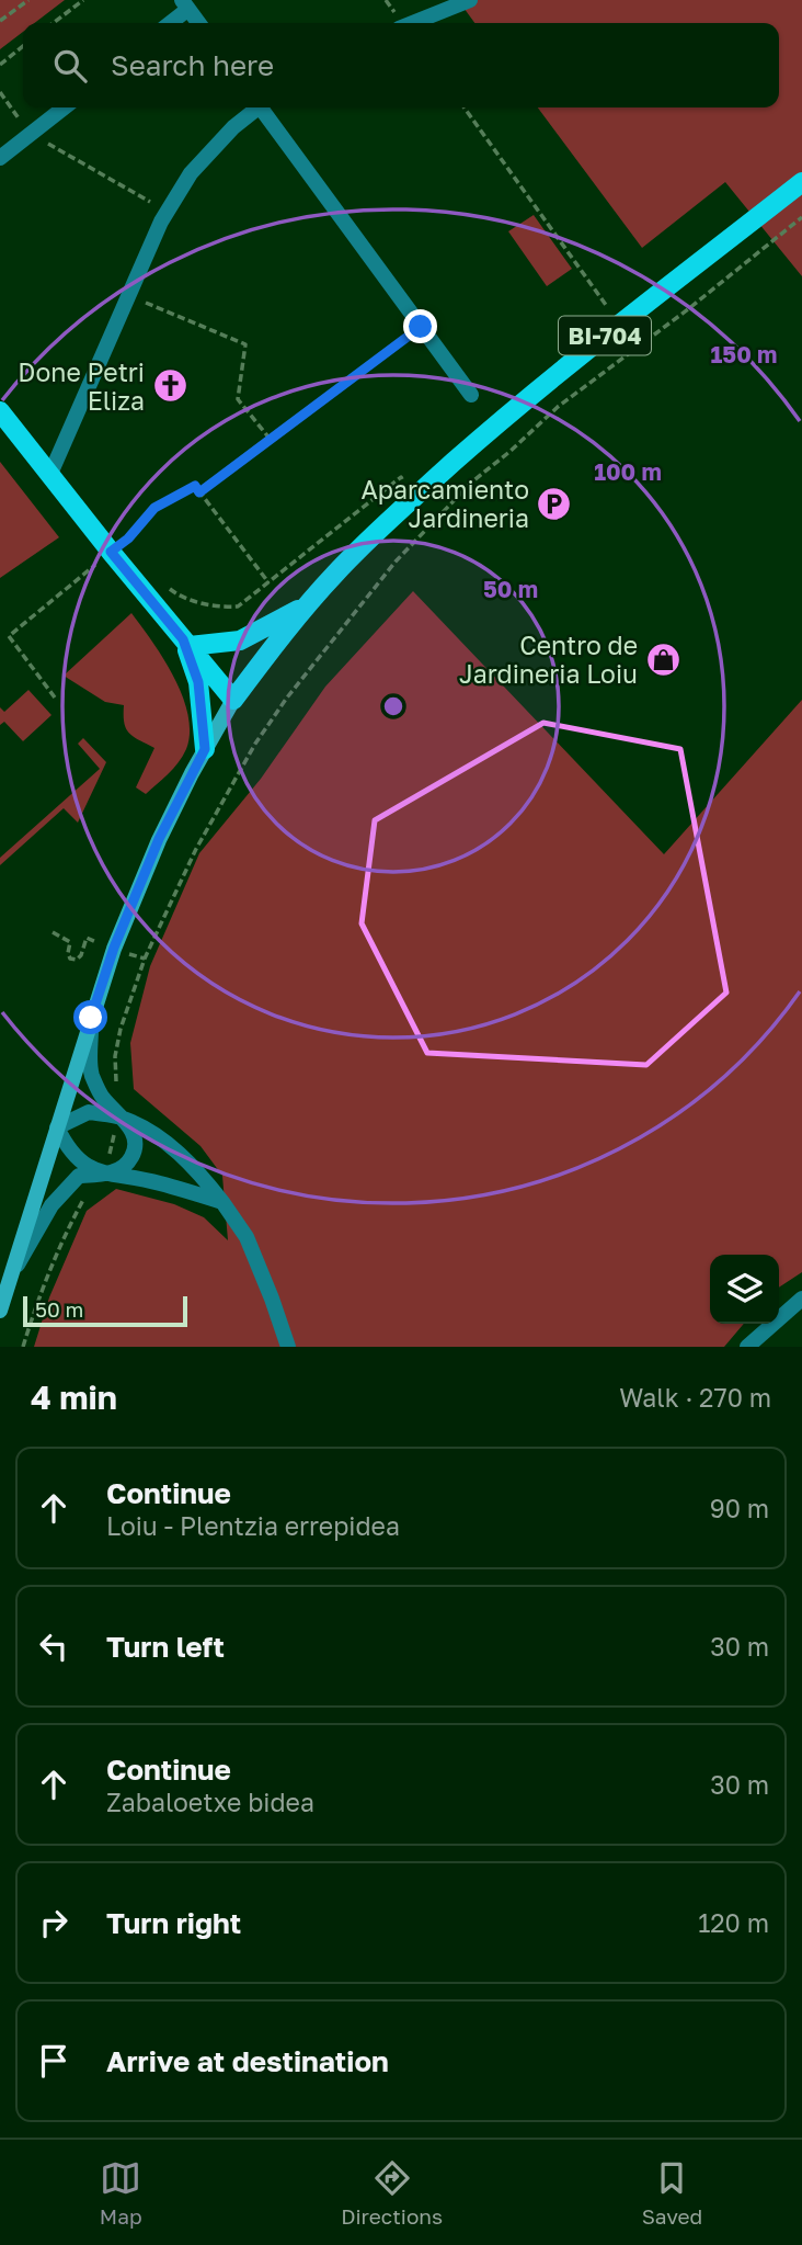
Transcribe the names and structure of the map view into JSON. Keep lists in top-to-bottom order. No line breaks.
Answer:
{"streets":{"main road":["BI-704"]},"places":{"church":["Done Petri Eliza"],"parking":["Aparcamiento Jardineria"],"shop":["Centro de Jardineria Loiu"]},"scale_bar":"50 m","page":{"search":"Search here","scale":"50 m","heading":["4 min","Walk · 270 m"],"list":[["Continue","Loiu - Plentzia errepidea","90 m"],["Turn left","30 m"],["Continue","Zabaloetxe bidea","30 m"],["Turn right","120 m"],"Arrive at destination"],"nav":["Map","Directions","Saved"]},"rings":["150 m","100 m","50 m"]}
